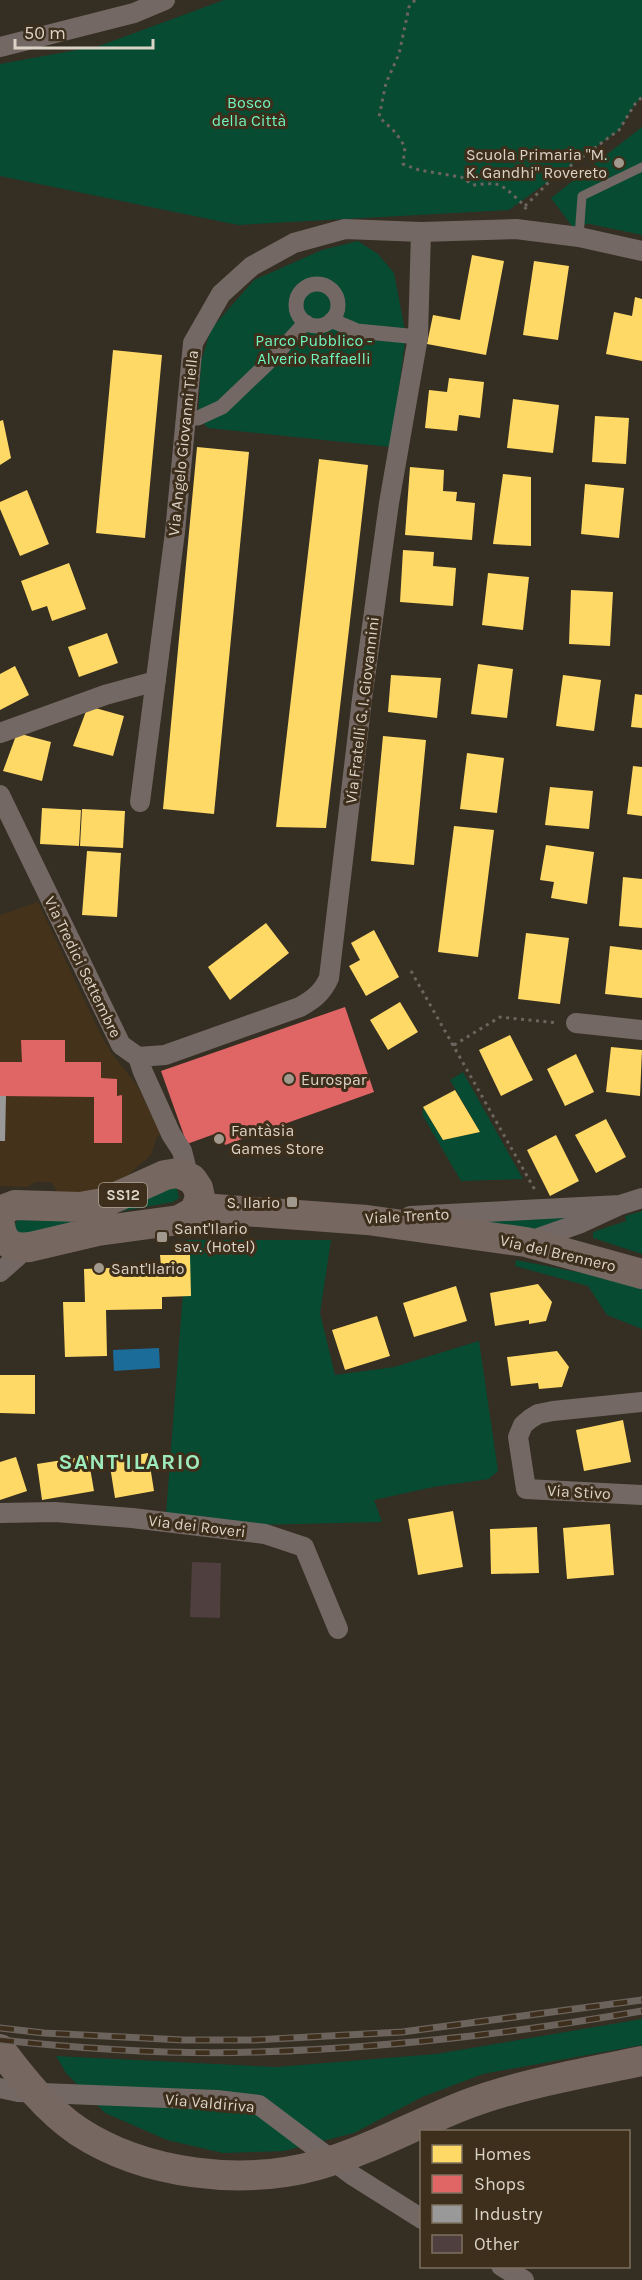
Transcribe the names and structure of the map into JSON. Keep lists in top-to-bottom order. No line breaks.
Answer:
{"streets":{"main road":["SS12","Viale Trento","Via del Brennero"],"street":["Via Angelo Giovanni Tiella","Via Fratelli G. I. Giovannini","Via Tredici Settembre","Via Stivo","Via dei Roveri","Via Valdiriva"]},"crossings":[["Via Angelo Giovanni Tiella","Via Fratelli G. I. Giovannini"],["Via Fratelli G. I. Giovannini","Via Tredici Settembre"],["Via Tredici Settembre","SS12"],["SS12","Viale Trento"],["Viale Trento","Via del Brennero"]],"districts":["SANT'ILARIO"],"parks":["Bosco della Città","Parco Pubblico - Alverio Raffaelli"],"places":{"other":["Scuola Primaria \"M. K. Gandhi\" Rovereto","Eurospar","Fantàsia Games Store","Sant'Ilario"],"transit":["S. Ilario","Sant'Ilario sav. (Hotel)"]},"legend":["Homes","Shops","Industry","Other"],"scale_bar":"50 m"}
